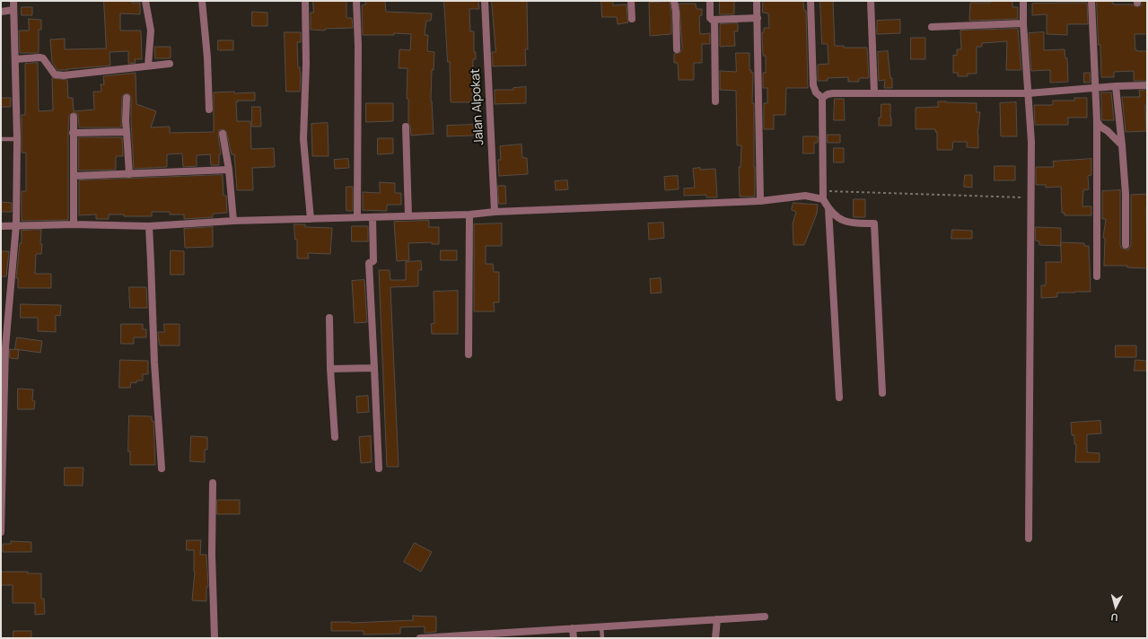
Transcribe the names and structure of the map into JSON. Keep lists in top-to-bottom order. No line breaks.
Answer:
{"streets":{"street":["Jalan Alpokat"]},"north":"bottom"}
